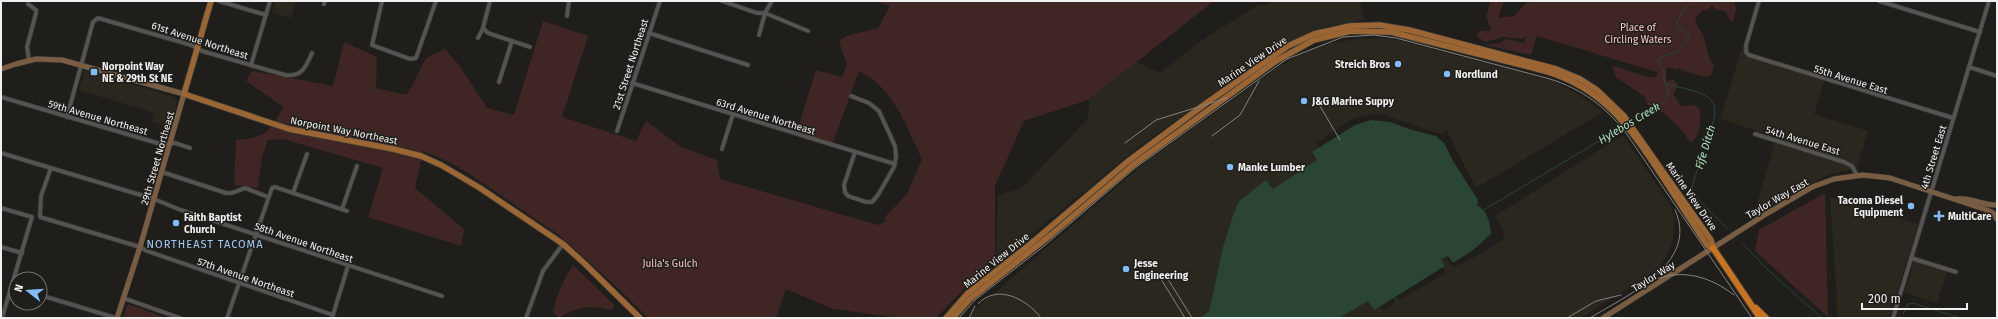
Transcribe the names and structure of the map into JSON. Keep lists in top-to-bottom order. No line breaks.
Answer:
{"streets":{"main road":["Marine View Drive","Norpoint Way Northeast","29th Street Northeast"],"street":["61st Avenue Northeast","21st Street Northeast","55th Avenue East","63rd Avenue Northeast","59th Avenue Northeast","54th Avenue East","4th Street East","Taylor Way East","58th Avenue Northeast","Taylor Way","57th Avenue Northeast"]},"crossings":[["61st Avenue Northeast","Norpoint Way Northeast"],["61st Avenue Northeast","29th Street Northeast"],["Marine View Drive","Taylor Way East"],["Marine View Drive","Taylor Way"],["21st Street Northeast","63rd Avenue Northeast"],["55th Avenue East","4th Street East"],["59th Avenue Northeast","29th Street Northeast"],["Norpoint Way Northeast","29th Street Northeast"],["54th Avenue East","Taylor Way East"],["29th Street Northeast","58th Avenue Northeast"],["29th Street Northeast","57th Avenue Northeast"],["Taylor Way East","Taylor Way"],["58th Avenue Northeast","57th Avenue Northeast"]],"districts":["NORTHEAST TACOMA"],"water":["Hylebos Creek","Fife Ditch"],"parks":["Place of Circling Waters","Julia's Gulch"],"places":{"other":["Streich Bros","Nordlund","J&G Marine Suppy","Manke Lumber","Tacoma Diesel Equipment","Faith Baptist Church","Jesse Engineering"],"transit":["Norpoint Way NE & 29th St NE"],"health":["MultiCare"]},"scale_bar":"200 m","north":"left"}
